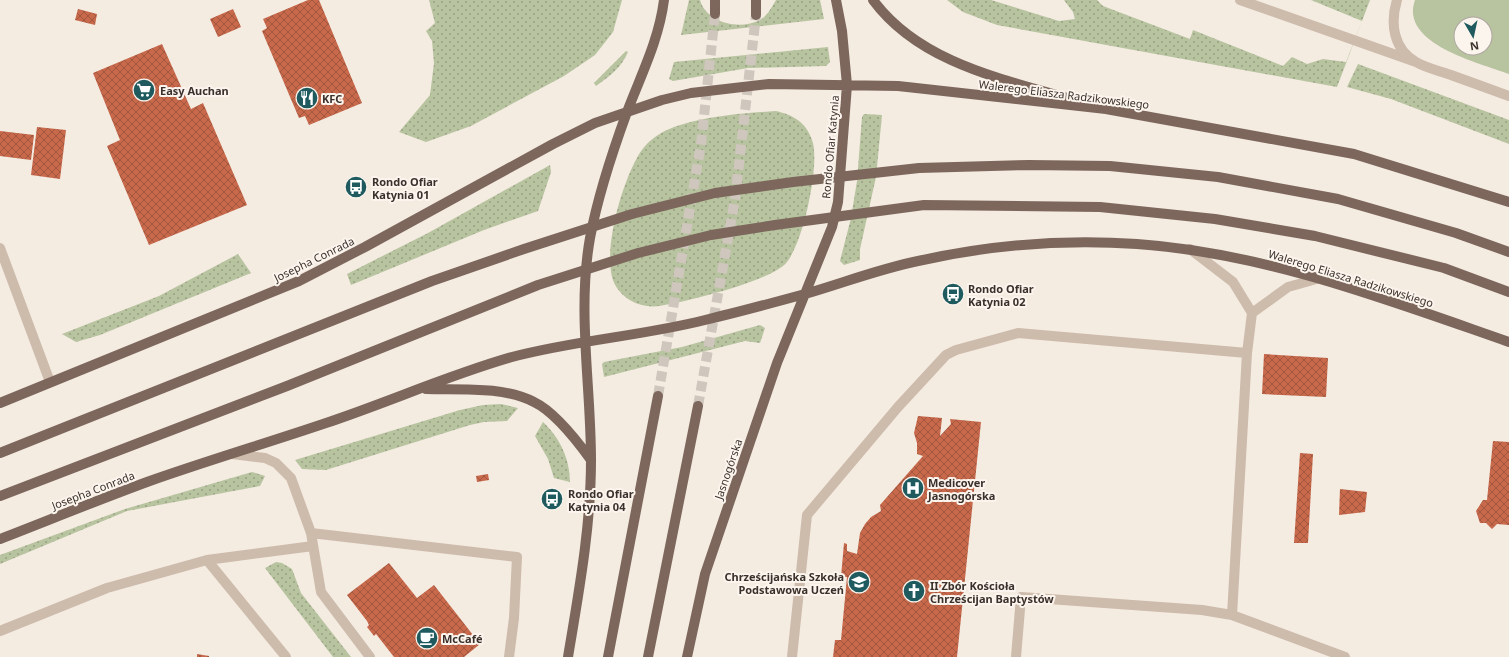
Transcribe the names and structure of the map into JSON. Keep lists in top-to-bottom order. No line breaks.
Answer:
{"streets":{"main road":["Walerego Eliasza Radzikowskiego","Rondo Ofiar Katynia","Josepha Conrada","Jasnogórska"]},"crossings":[["Walerego Eliasza Radzikowskiego","Rondo Ofiar Katynia"],["Walerego Eliasza Radzikowskiego","Jasnogórska"],["Rondo Ofiar Katynia","Josepha Conrada"],["Rondo Ofiar Katynia","Jasnogórska"]],"places":{"supermarket":["Easy Auchan"],"restaurant":["KFC"],"bus stop":["Rondo Ofiar Katynia 01","Rondo Ofiar Katynia 02","Rondo Ofiar Katynia 04"],"hospital":["Medicover Jasnogórska"],"school or university":["Chrześcijańska Szkoła Podstawowa Uczeń"],"church":["II Zbór Kościoła Chrześcijan Baptystów"],"cafe":["McCafé"]},"north":"bottom"}
